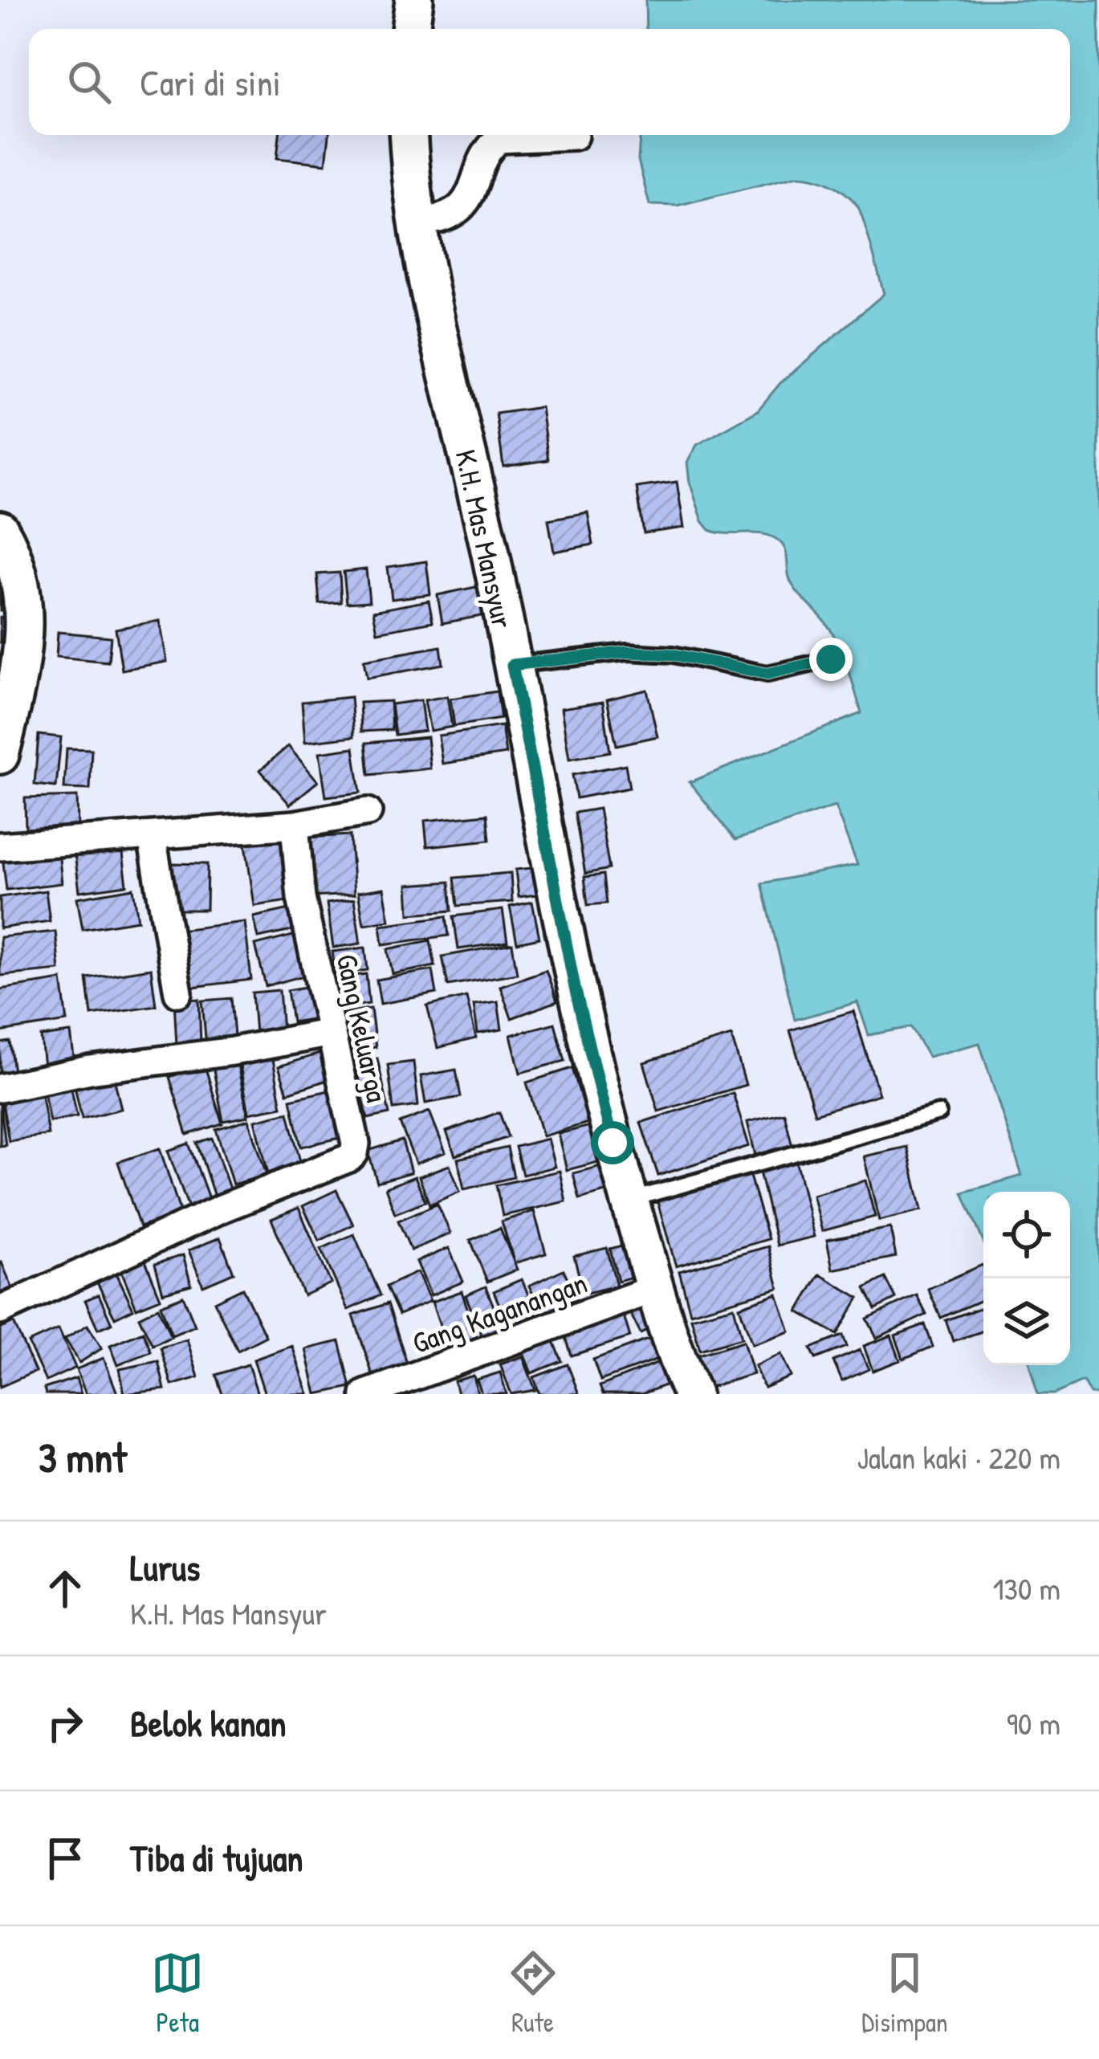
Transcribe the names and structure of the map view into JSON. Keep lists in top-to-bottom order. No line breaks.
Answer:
{"streets":{"main road":["K.H. Mas Mansyur"],"street":["Gang Keluarga","Gang Kaganangan"]},"crossings":[["K.H. Mas Mansyur","Gang Kaganangan"]],"page":{"search":"Cari di sini","heading":["3 mnt","Jalan kaki · 220 m"],"list":[["Lurus","K.H. Mas Mansyur","130 m"],["Belok kanan","90 m"],"Tiba di tujuan"],"nav":["Peta","Rute","Disimpan"]}}
